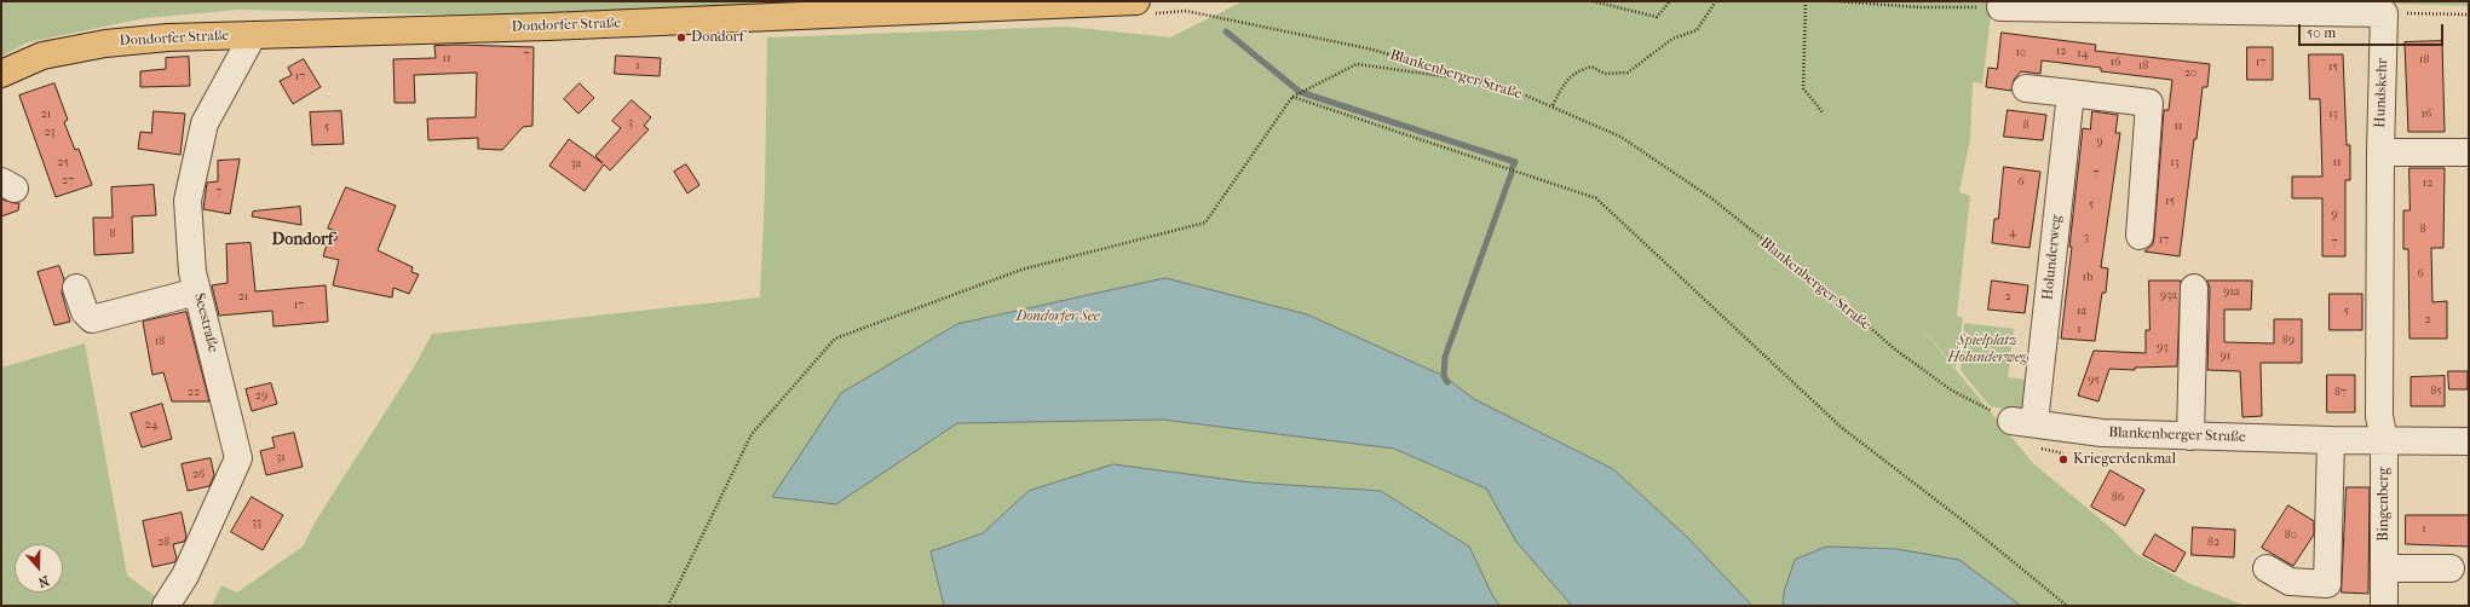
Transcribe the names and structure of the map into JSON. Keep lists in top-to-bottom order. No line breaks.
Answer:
{"streets":{"main road":["Dondorfer Straße"],"street":["Blankenberger Straße","Hundskehr","Holunderweg","Seestraße","Bingenberg"]},"crossings":[["Dondorfer Straße","Seestraße"],["Blankenberger Straße","Hundskehr"],["Blankenberger Straße","Holunderweg"],["Blankenberger Straße","Bingenberg"],["Hundskehr","Bingenberg"]],"districts":["Dondorf"],"parks":["Dondorfer See","Spielplatz Holunderweg"],"places":["Dondorf","Kriegerdenkmal"],"house_numbers":["12","10","14","7","11","18","16","17","1","18","15","20","17","21","13","16","3","8","11","5","23","9","25","13","11","3a","7","27","6","12","7","15","5","9","8","4","8","3","17","7","6","1b","91a","93a","21","2","17","1a","5","2","1","89","18","93","91","95","85","22","87","29","24","31","26","86","33","1","80","28","82"],"scale_bar":"50 m","north":"bottom"}
